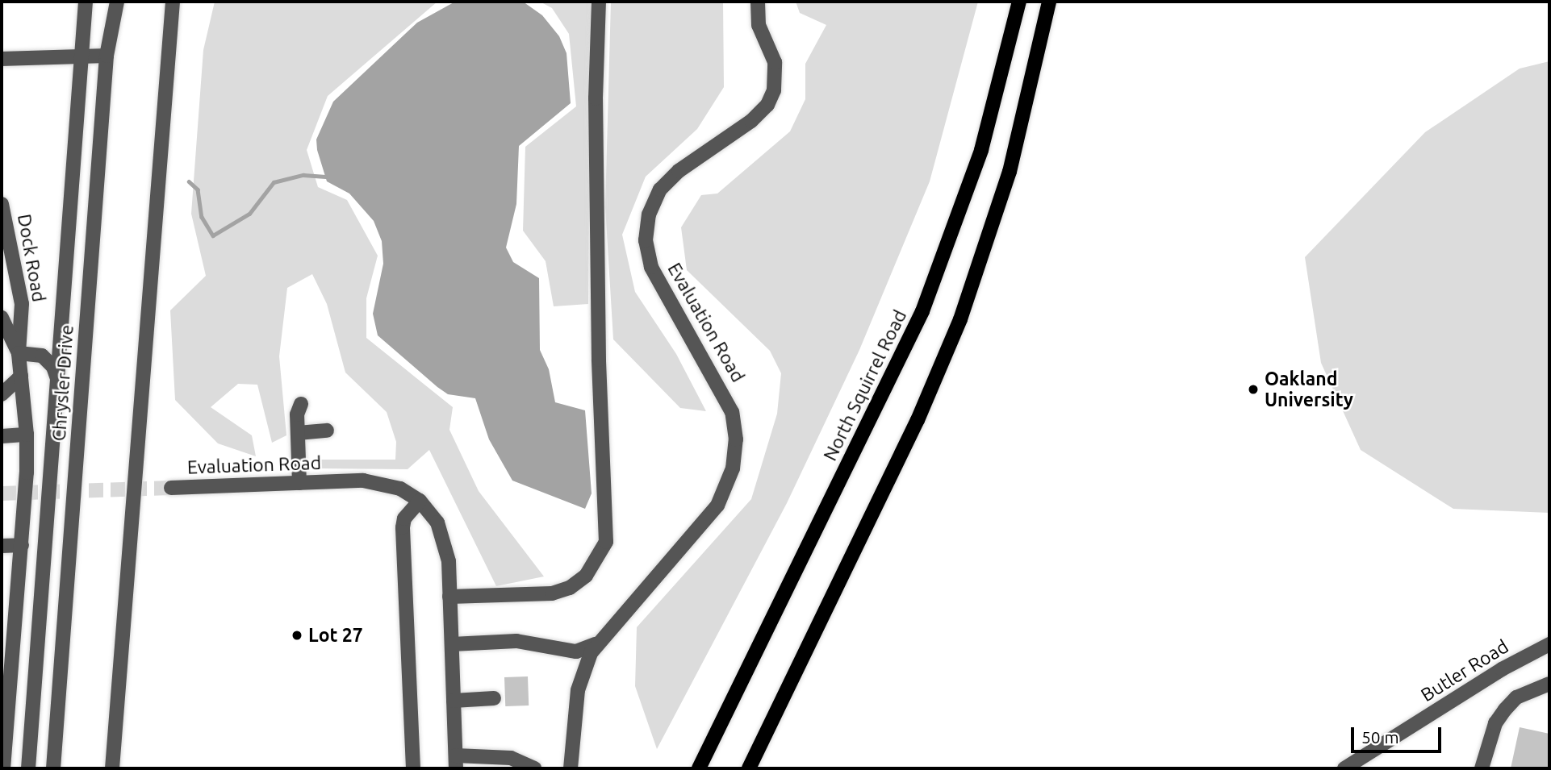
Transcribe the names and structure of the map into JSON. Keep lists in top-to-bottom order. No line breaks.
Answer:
{"streets":{"main road":["North Squirrel Road"],"street":["Dock Road","Evaluation Road","Chrysler Drive","Butler Road"]},"places":["Oakland University","Lot 27"],"scale_bar":"50 m"}
